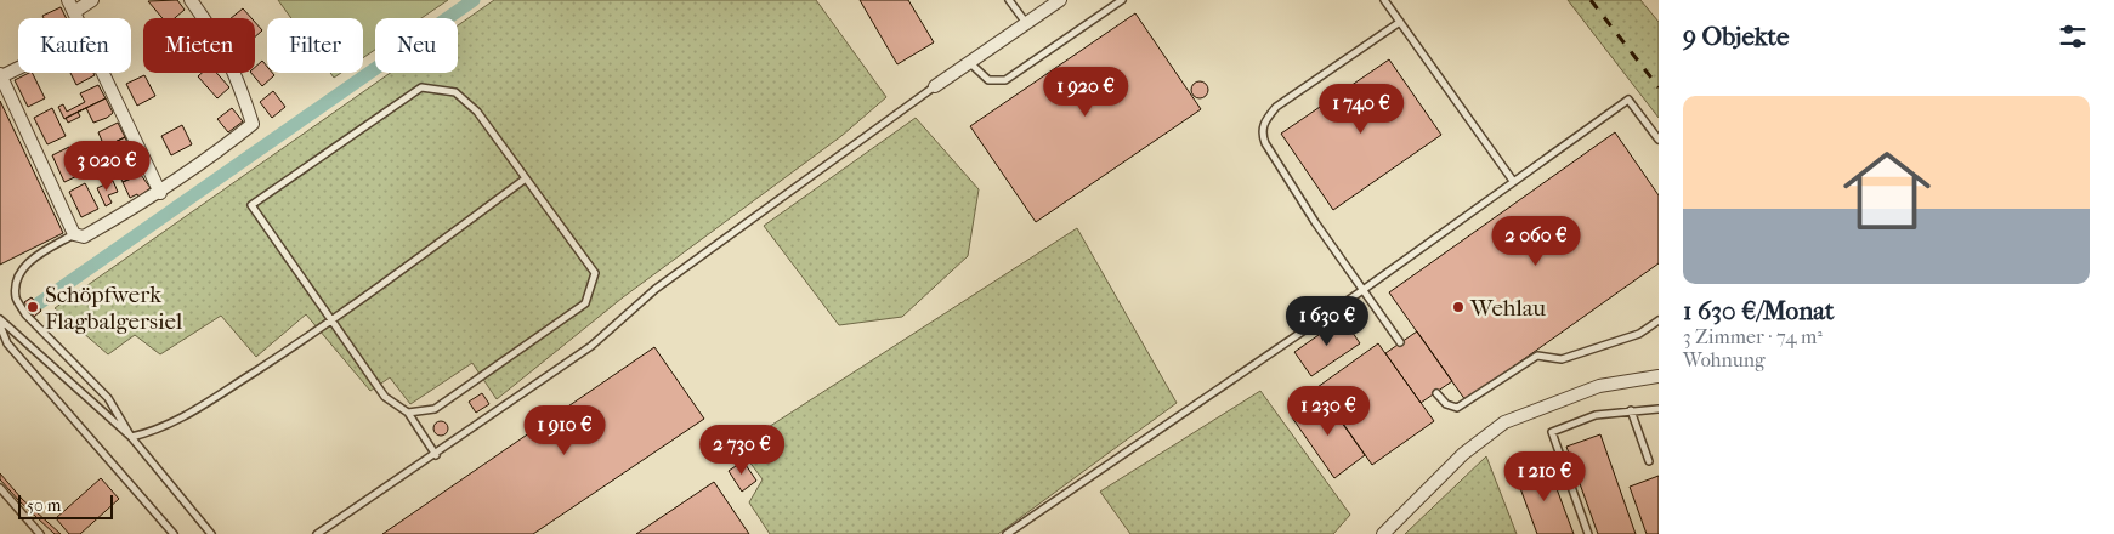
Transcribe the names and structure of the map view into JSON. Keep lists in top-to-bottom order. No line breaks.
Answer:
{"places":["Schöpfwerk Flagbalgersiel","Wehlau"],"scale_bar":"50 m","page":{"heading":"9 Objekte","chip":["Kaufen","Mieten","Filter","Neu"],"price":["1 920 €","1 740 €","3 020 €","2 060 €","1 630 €","1 230 €","1 910 €","2 730 €","1 210 €"],"list":[{"name":"1 630 €/Monat","note":"3 Zimmer · 74 m² · Wohnung"}],"scale":"50 m"}}
